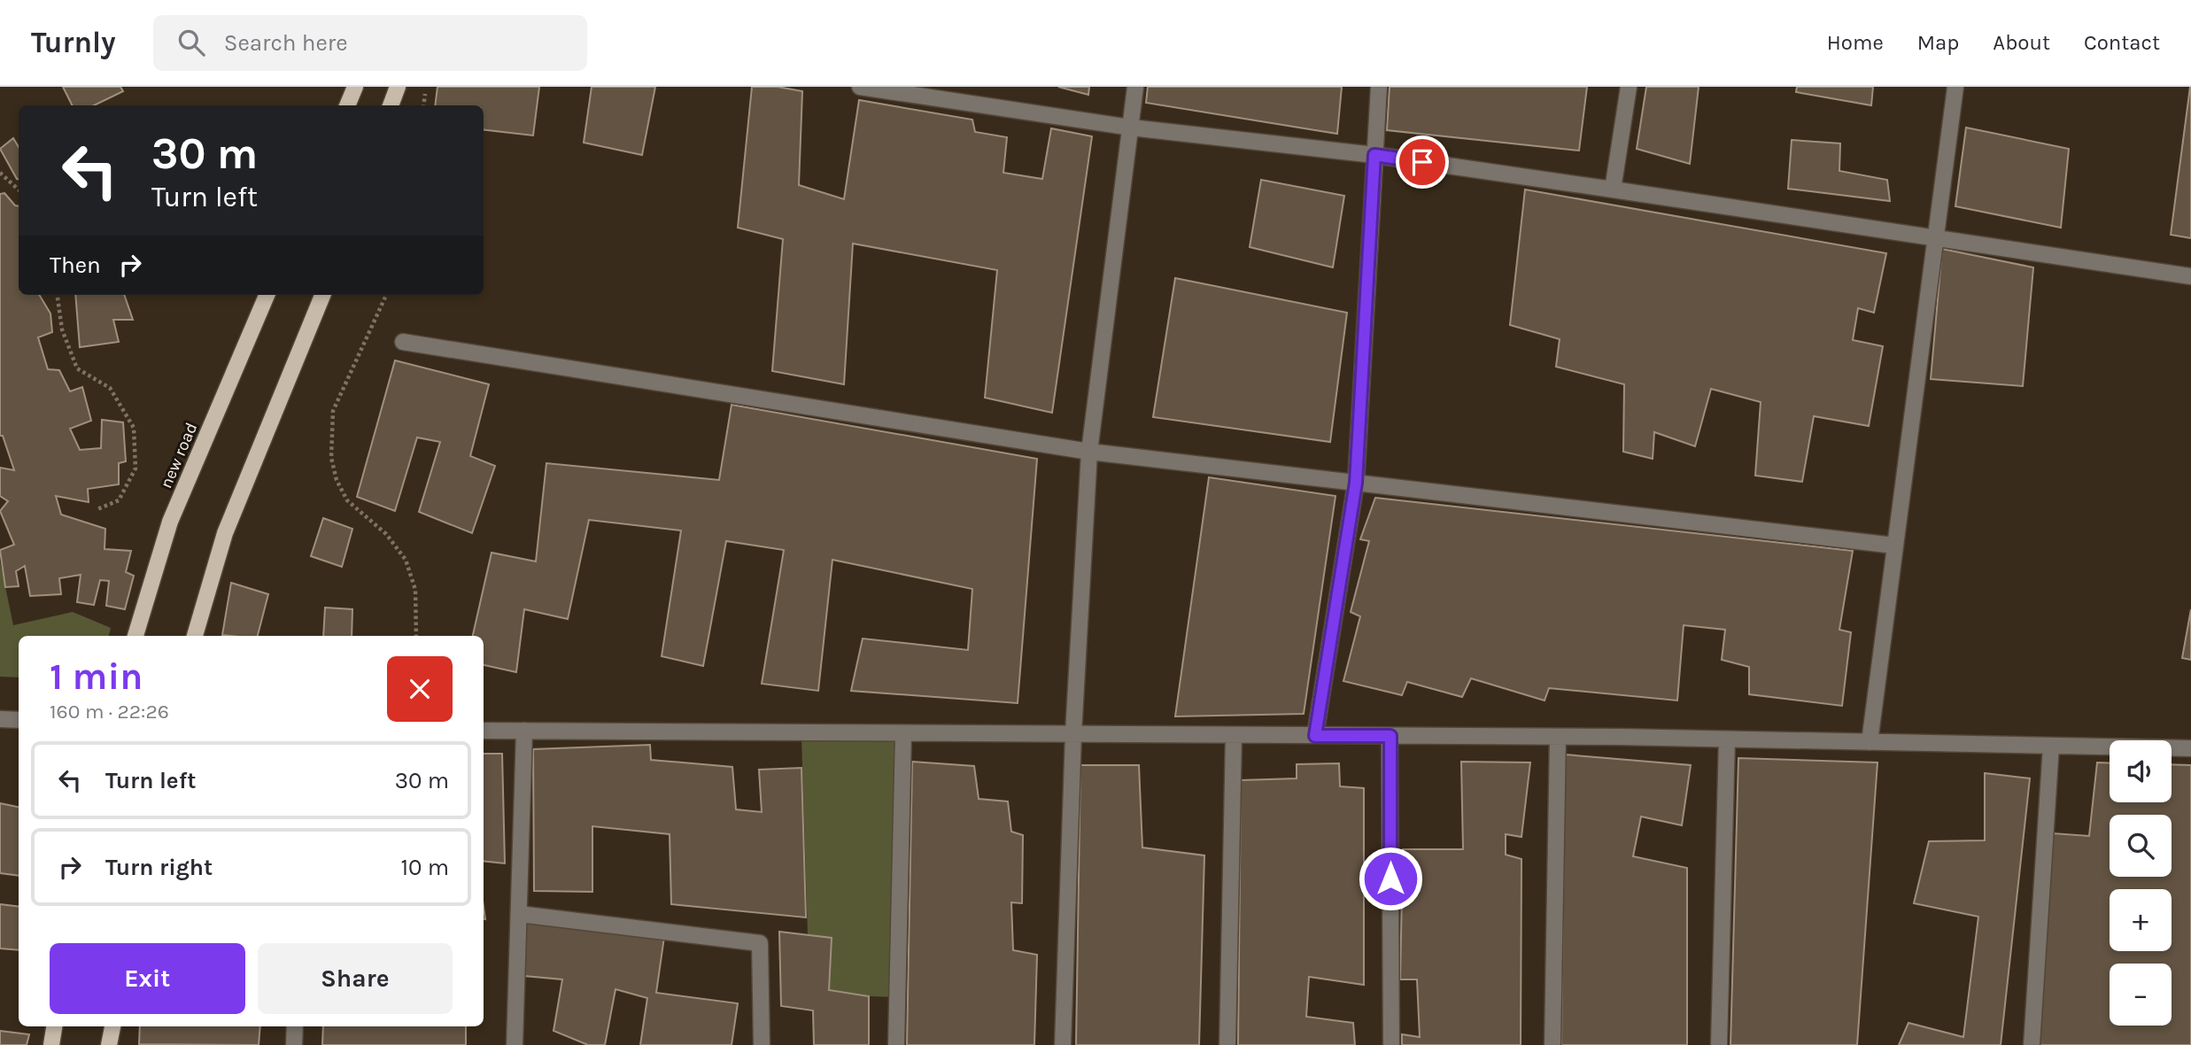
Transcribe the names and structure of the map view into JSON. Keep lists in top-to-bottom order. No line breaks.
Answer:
{"streets":{"main road":["new road"]},"page":{"header":"Turnly","search":"Search here","nav":["Home","Map","About","Contact"],"turn":["30 m","Turn left"],"then":"Then","heading":["1 min","160 m · 22:26"],"map_buttons":["+","−"],"list":[{"name":"Turn left","value":"30 m"},{"name":"Turn right","value":"10 m"}],"buttons":["Exit","Share"]}}
